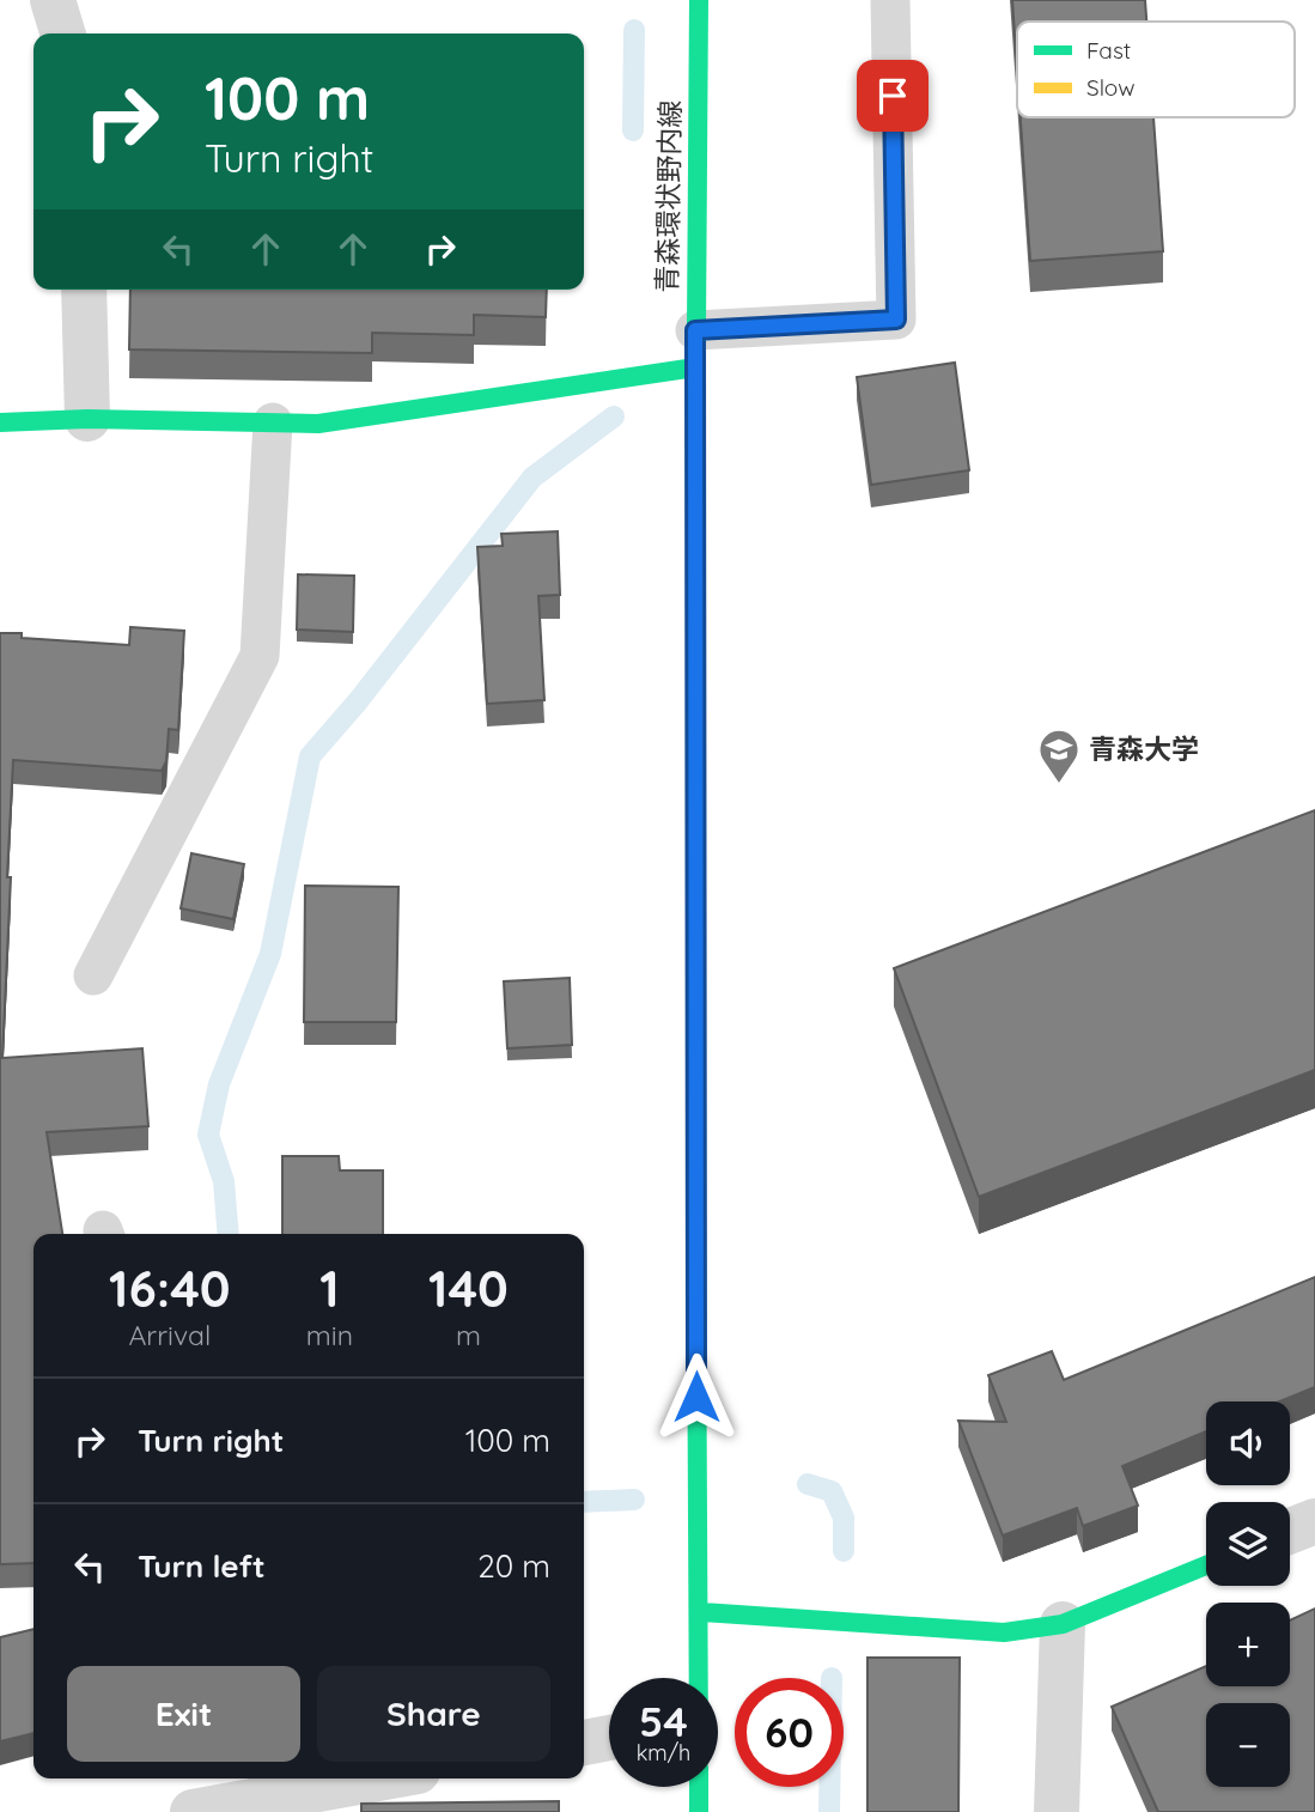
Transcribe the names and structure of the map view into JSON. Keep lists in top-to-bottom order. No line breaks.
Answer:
{"streets":{"main road":["青森環状野内線"]},"places":{"school or university":["青森大学"]},"legend":["Fast","Slow"],"page":{"turn":["100 m","Turn right"],"eta":["16:40","Arrival","1","min","140","m"],"list":[{"name":"Turn right","value":"100 m"},{"name":"Turn left","value":"20 m"}],"map_buttons":["+","−"],"buttons":["Exit","Share"],"speed":"54 km/h","limit":"60"}}
